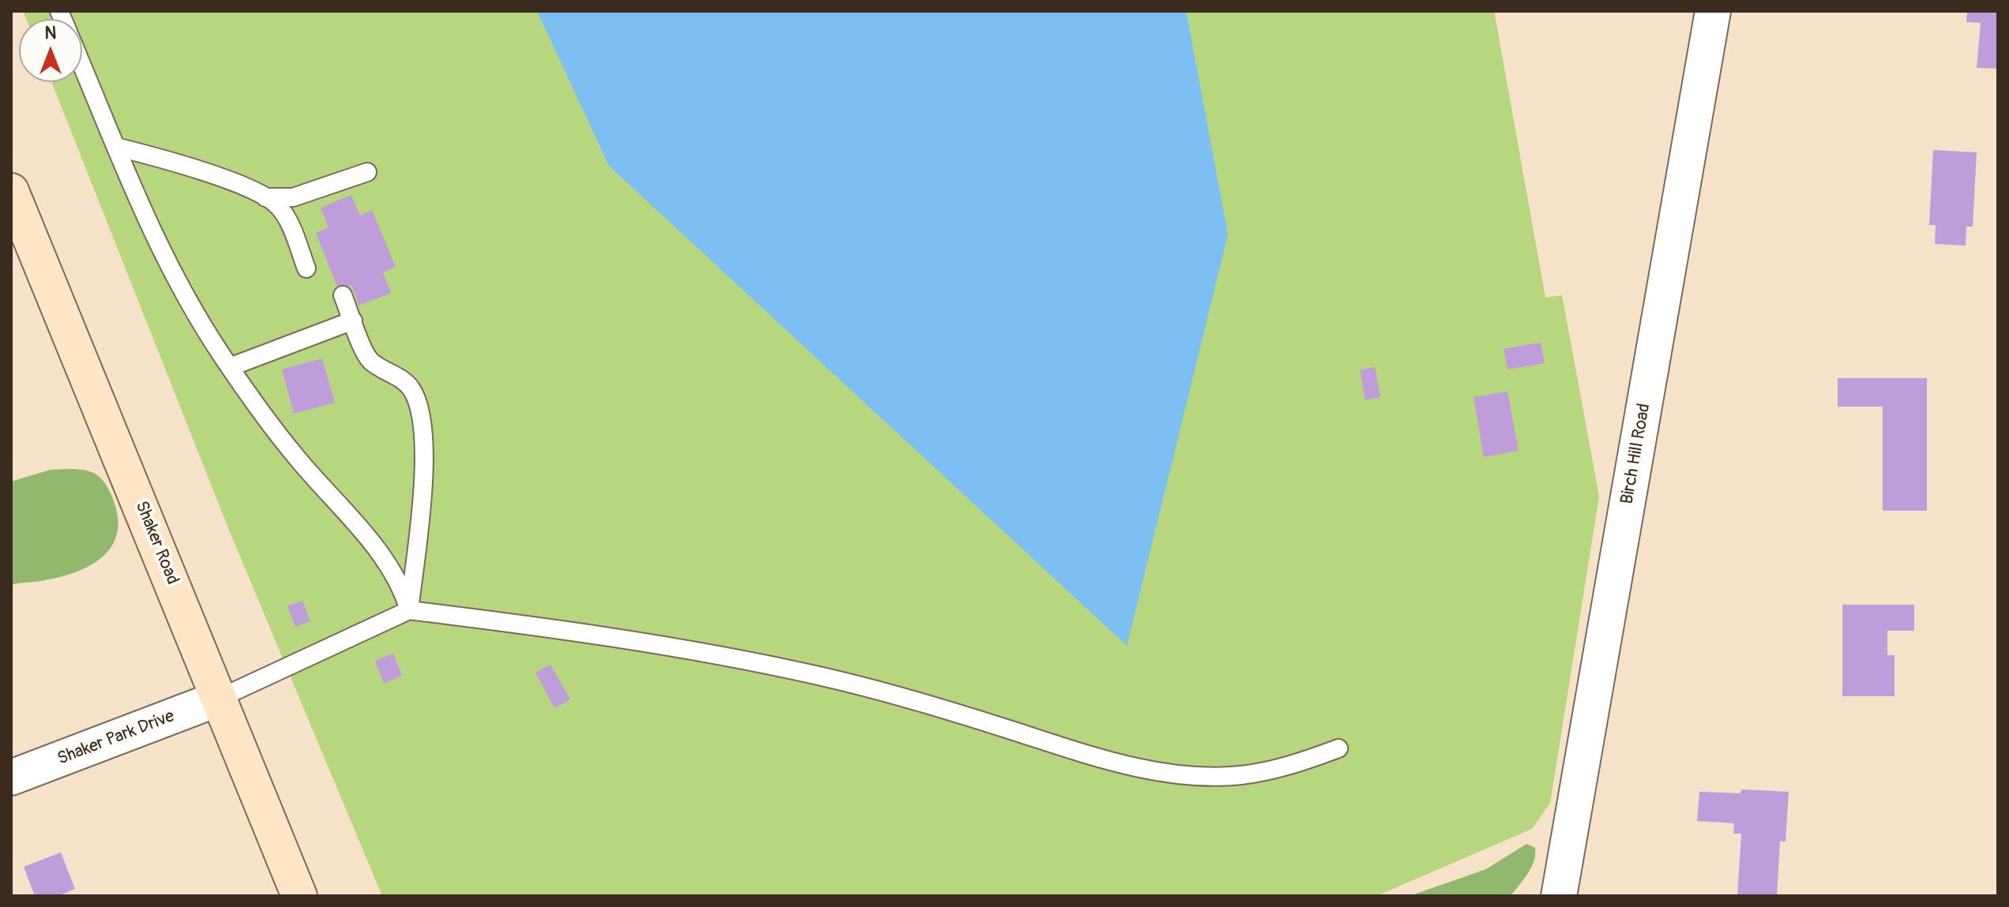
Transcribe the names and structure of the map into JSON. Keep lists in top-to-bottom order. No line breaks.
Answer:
{"streets":{"main road":["Shaker Road"],"street":["Birch Hill Road","Shaker Park Drive"]},"crossings":[["Shaker Road","Shaker Park Drive"]],"north":"top"}
